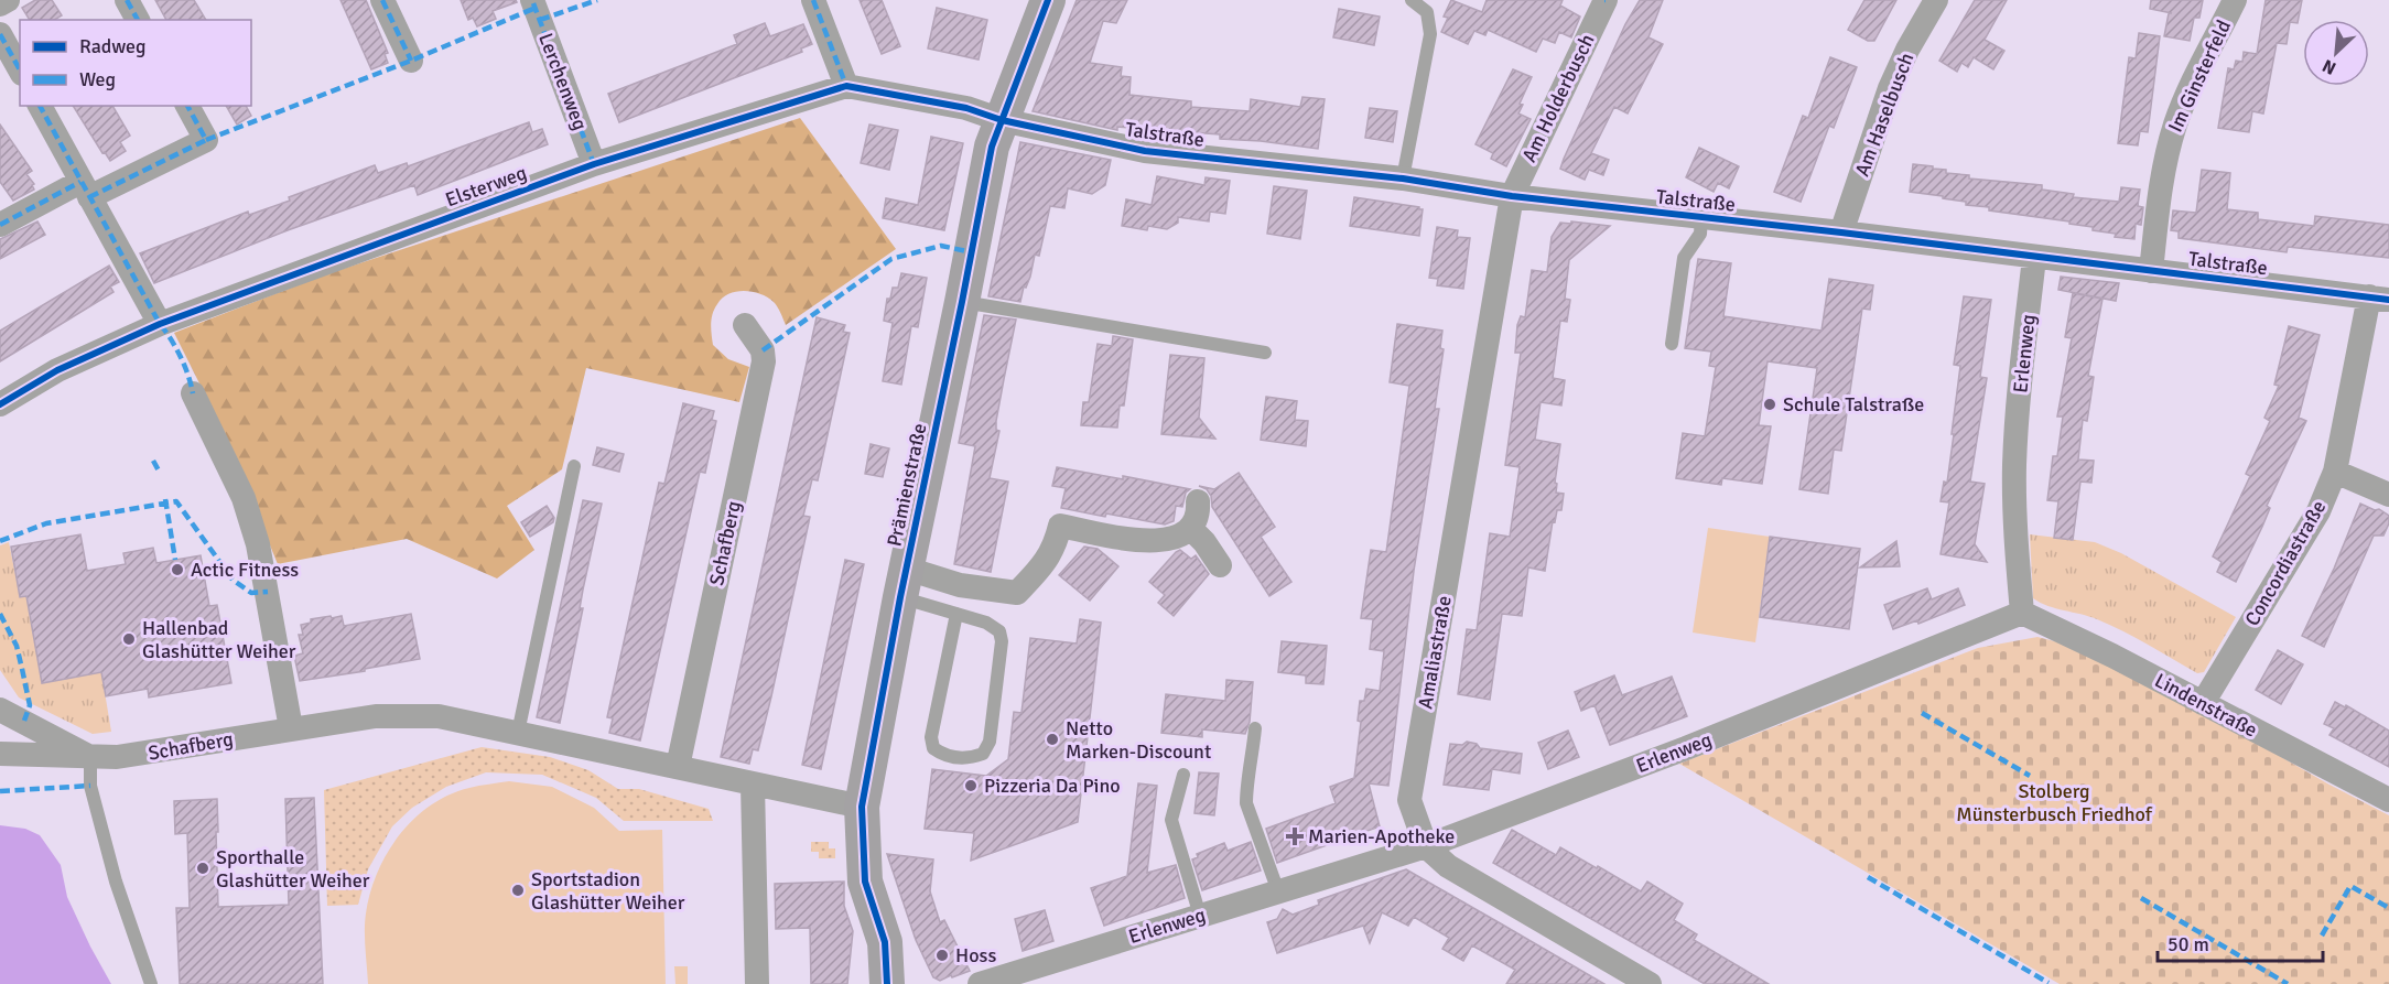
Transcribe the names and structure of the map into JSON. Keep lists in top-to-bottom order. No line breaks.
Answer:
{"streets":{"street":["Im Ginsterfeld","Lerchenweg","Am Holderbusch","Am Haselbusch","Talstraße","Elsterweg","Erlenweg","Prämienstraße","Schafberg","Concordiastraße","Amaliastraße","Lindenstraße"]},"crossings":[["Im Ginsterfeld","Talstraße"],["Lerchenweg","Elsterweg"],["Am Holderbusch","Talstraße"],["Am Holderbusch","Amaliastraße"],["Am Haselbusch","Talstraße"],["Talstraße","Elsterweg"],["Talstraße","Erlenweg"],["Talstraße","Prämienstraße"],["Talstraße","Concordiastraße"],["Talstraße","Amaliastraße"],["Elsterweg","Prämienstraße"],["Erlenweg","Amaliastraße"],["Erlenweg","Lindenstraße"],["Prämienstraße","Schafberg"],["Concordiastraße","Lindenstraße"]],"parks":["Stolberg Münsterbusch Friedhof"],"places":{"other":["Schule Talstraße","Actic Fitness","Hallenbad Glashütter Weiher","Netto Marken-Discount","Pizzeria Da Pino","Sporthalle Glashütter Weiher","Sportstadion Glashütter Weiher","Hoss"],"health":["Marien-Apotheke"]},"legend":["Radweg","Weg"],"scale_bar":"50 m","north":"bottom left"}
